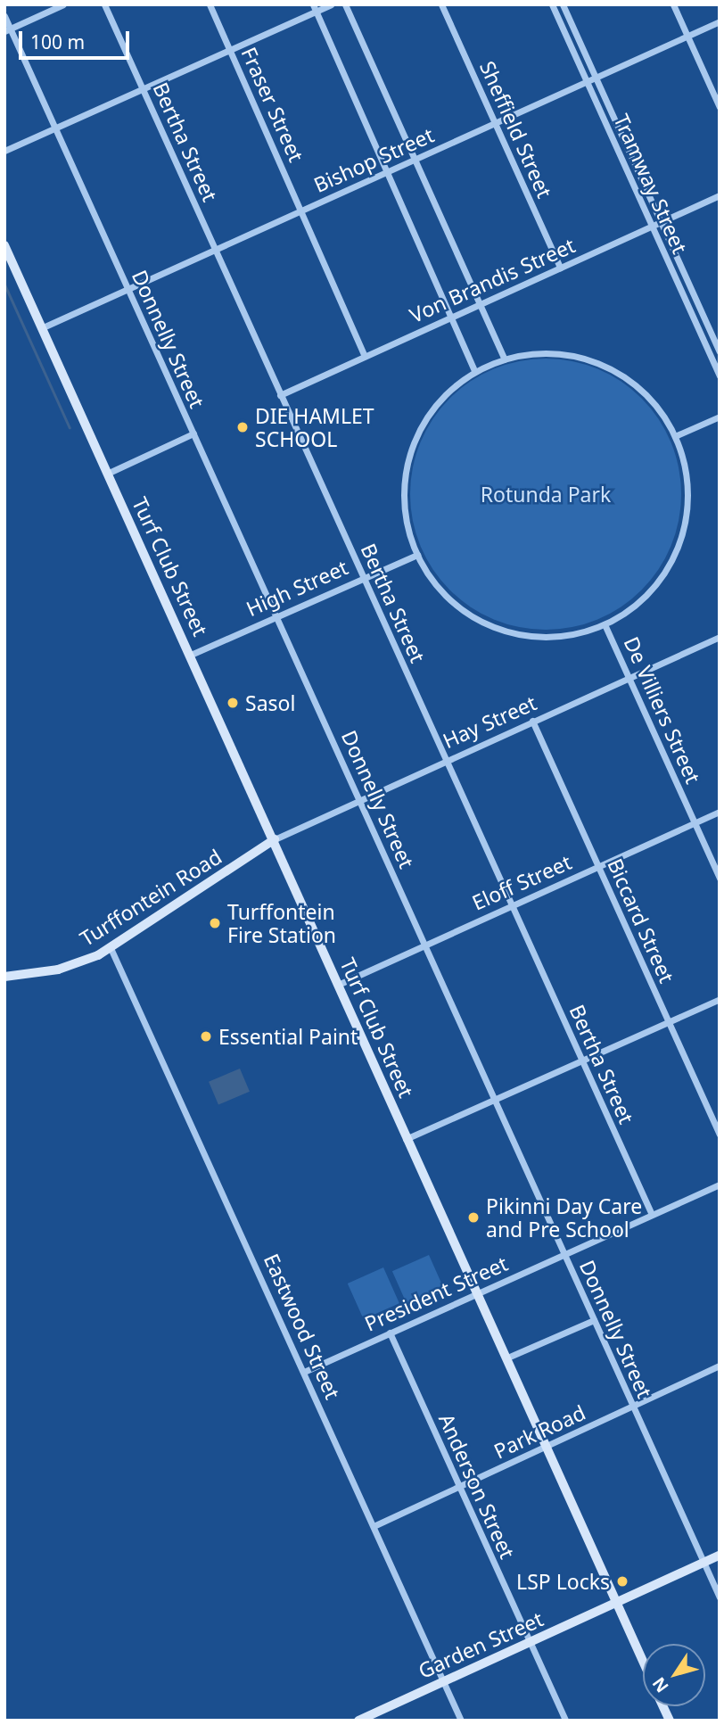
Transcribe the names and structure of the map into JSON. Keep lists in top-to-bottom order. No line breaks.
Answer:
{"streets":{"main road":["Turf Club Street","Turffontein Road","Garden Street"],"street":["Fraser Street","Sheffield Street","Bertha Street","Bishop Street","Tramway Street","Von Brandis Street","Donnelly Street","High Street","De Villiers Street","Hay Street","Eloff Street","Biccard Street","President Street","Eastwood Street","Park Road","Anderson Street"]},"crossings":[["Fraser Street","Bishop Street"],["Fraser Street","Von Brandis Street"],["Sheffield Street","Bishop Street"],["Sheffield Street","Von Brandis Street"],["Bertha Street","Bishop Street"],["Bertha Street","Von Brandis Street"],["Bertha Street","High Street"],["Bertha Street","Hay Street"],["Bertha Street","Eloff Street"],["Bertha Street","President Street"],["Bishop Street","Tramway Street"],["Bishop Street","Donnelly Street"],["Bishop Street","Turf Club Street"],["Tramway Street","Von Brandis Street"],["Donnelly Street","High Street"],["Donnelly Street","Hay Street"],["Donnelly Street","Eloff Street"],["Donnelly Street","President Street"],["Donnelly Street","Park Road"],["Donnelly Street","Garden Street"],["Turf Club Street","High Street"],["Turf Club Street","Hay Street"],["Turf Club Street","Eloff Street"],["Turf Club Street","Turffontein Road"],["Turf Club Street","President Street"],["Turf Club Street","Park Road"],["Turf Club Street","Garden Street"],["De Villiers Street","Hay Street"],["De Villiers Street","Eloff Street"],["Hay Street","Turffontein Road"],["Hay Street","Biccard Street"],["Eloff Street","Biccard Street"],["Turffontein Road","Eastwood Street"],["President Street","Eastwood Street"],["President Street","Anderson Street"],["Eastwood Street","Park Road"],["Eastwood Street","Garden Street"],["Park Road","Anderson Street"],["Anderson Street","Garden Street"]],"parks":["Rotunda Park"],"places":["DIE HAMLET SCHOOL","Sasol","Turffontein Fire Station","Essential Paint","Pikinni Day Care and Pre School","LSP Locks"],"scale_bar":"100 m","north":"bottom left"}
